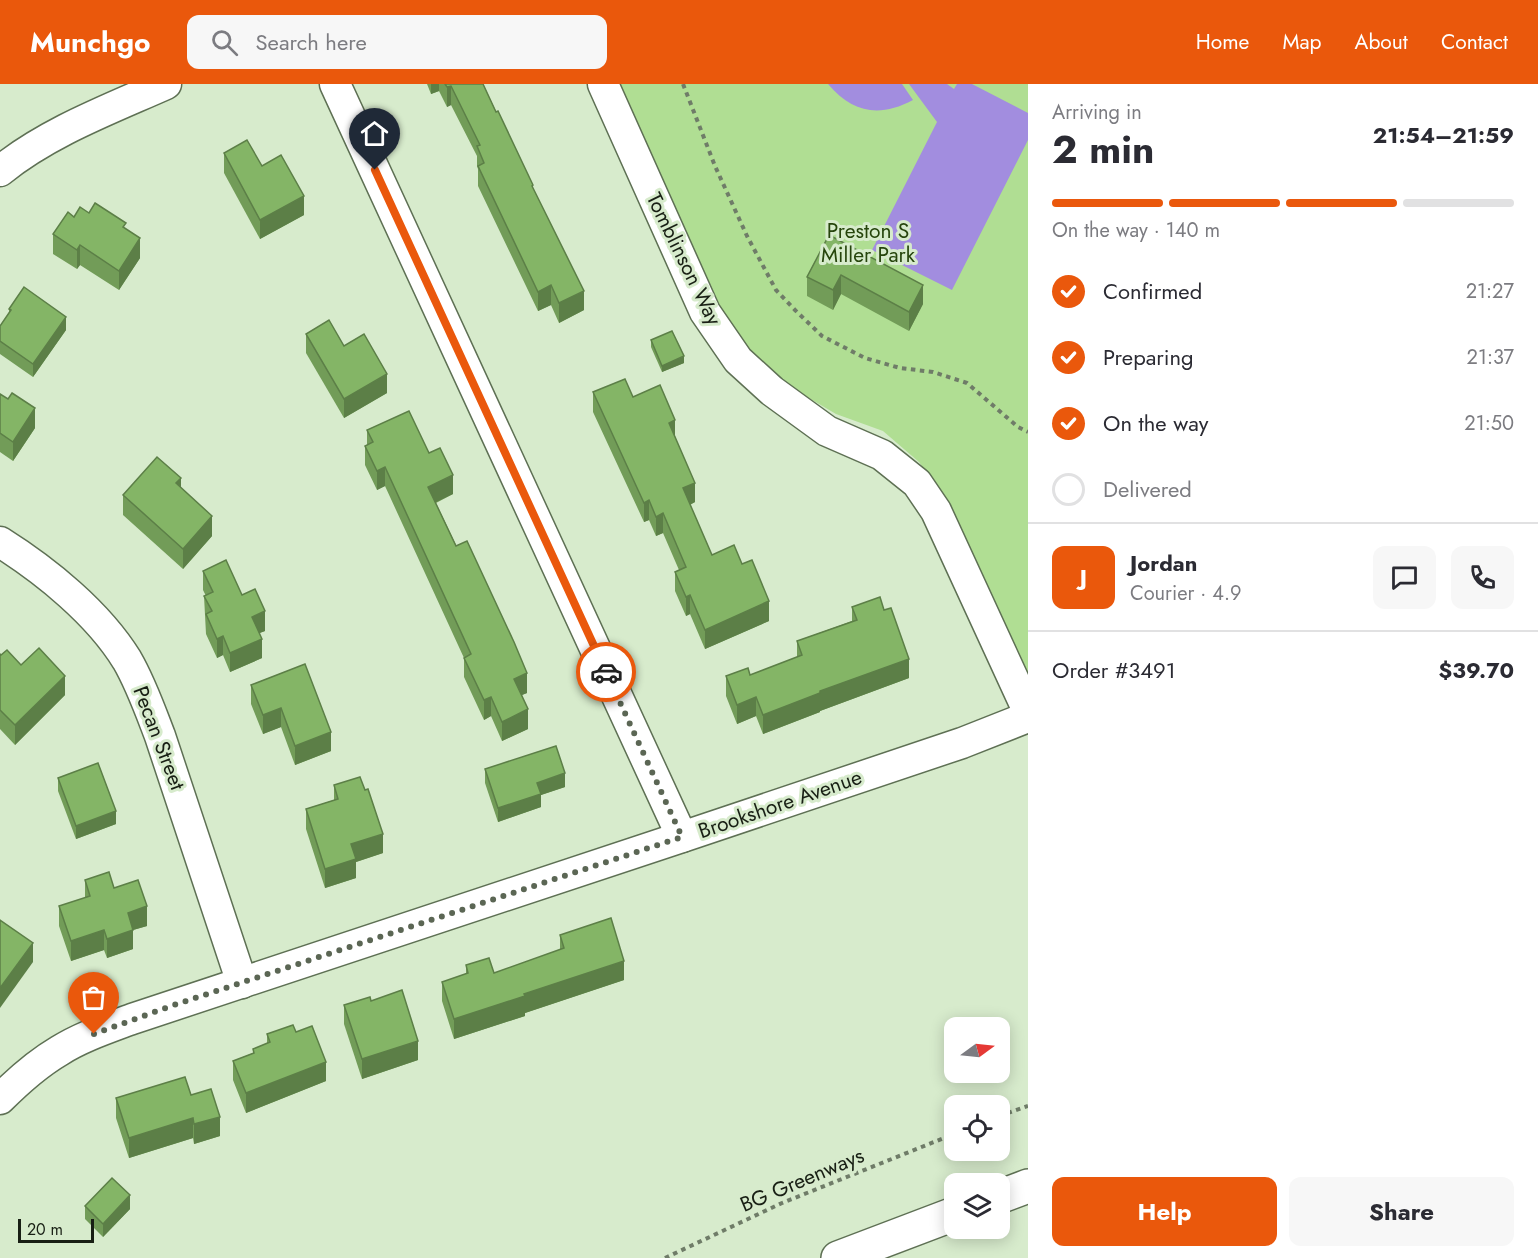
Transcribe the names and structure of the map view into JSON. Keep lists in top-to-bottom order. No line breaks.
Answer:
{"streets":{"street":["Tomblinson Way","Pecan Street","Brookshore Avenue"],"path":["BG Greenways"]},"crossings":[["Pecan Street","Brookshore Avenue"]],"parks":["Preston S Miller Park"],"scale_bar":"20 m","north":"right","page":{"header":"Munchgo","search":"Search here","nav":["Home","Map","About","Contact"],"heading":["2 min","Arriving in","21:54–21:59"],"panel":["Jordan","Courier · 4.9","Order #3491","$39.70"],"bar":"On the way · 140 m","list":[["Confirmed","21:27"],["Preparing","21:37"],["On the way","21:50"],"Delivered"],"round":"J","buttons":["Help","Share"],"scale":"20 m"}}
